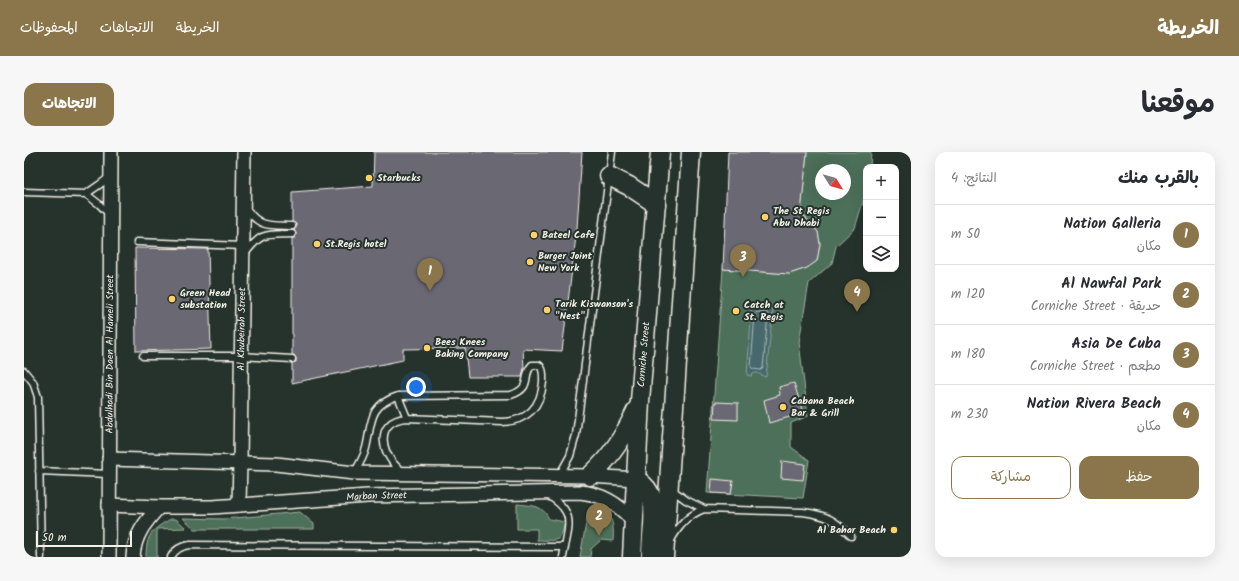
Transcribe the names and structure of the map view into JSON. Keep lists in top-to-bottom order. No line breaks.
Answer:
{"streets":{"main road":["Corniche Street"],"street":["Al Khubeirah Street","Abdulhadi Bin Daen Al Hameli Street","Marban Street"]},"crossings":[["Al Khubeirah Street","Marban Street"],["Corniche Street","Marban Street"],["Abdulhadi Bin Daen Al Hameli Street","Marban Street"]],"places":["Starbucks","The St Regis Abu Dhabi","Bateel Cafe","St.Regis hotel","Burger Joint New York","Green Head substation","Tarik Kiswanson's \"Nest\"","Catch at St. Regis","Bees Knees Baking Company","Cabana Beach Bar & Grill","Al Bahar Beach"],"scale_bar":"50 m","north":"bottom right","page":{"header":"الخريطة","nav":["الخريطة","الاتجاهات","المحفوظات"],"title":"موقعنا","buttons":["الاتجاهات",["حفظ","مشاركة"]],"heading":["بالقرب منك","النتائج: 4"],"map_buttons":["+","−"],"list":[{"mark":"1","name":"Nation Galleria","note":"مكان","value":"50 m"},{"mark":"2","name":"Al Nawfal Park","note":"حديقة · Corniche Street","value":"120 m"},{"mark":"3","name":"Asia De Cuba","note":"مطعم · Corniche Street","value":"180 m"},{"mark":"4","name":"Nation Rivera Beach","note":"مكان","value":"230 m"}],"pins":["3","1","4","2"],"scale":"50 m"}}
